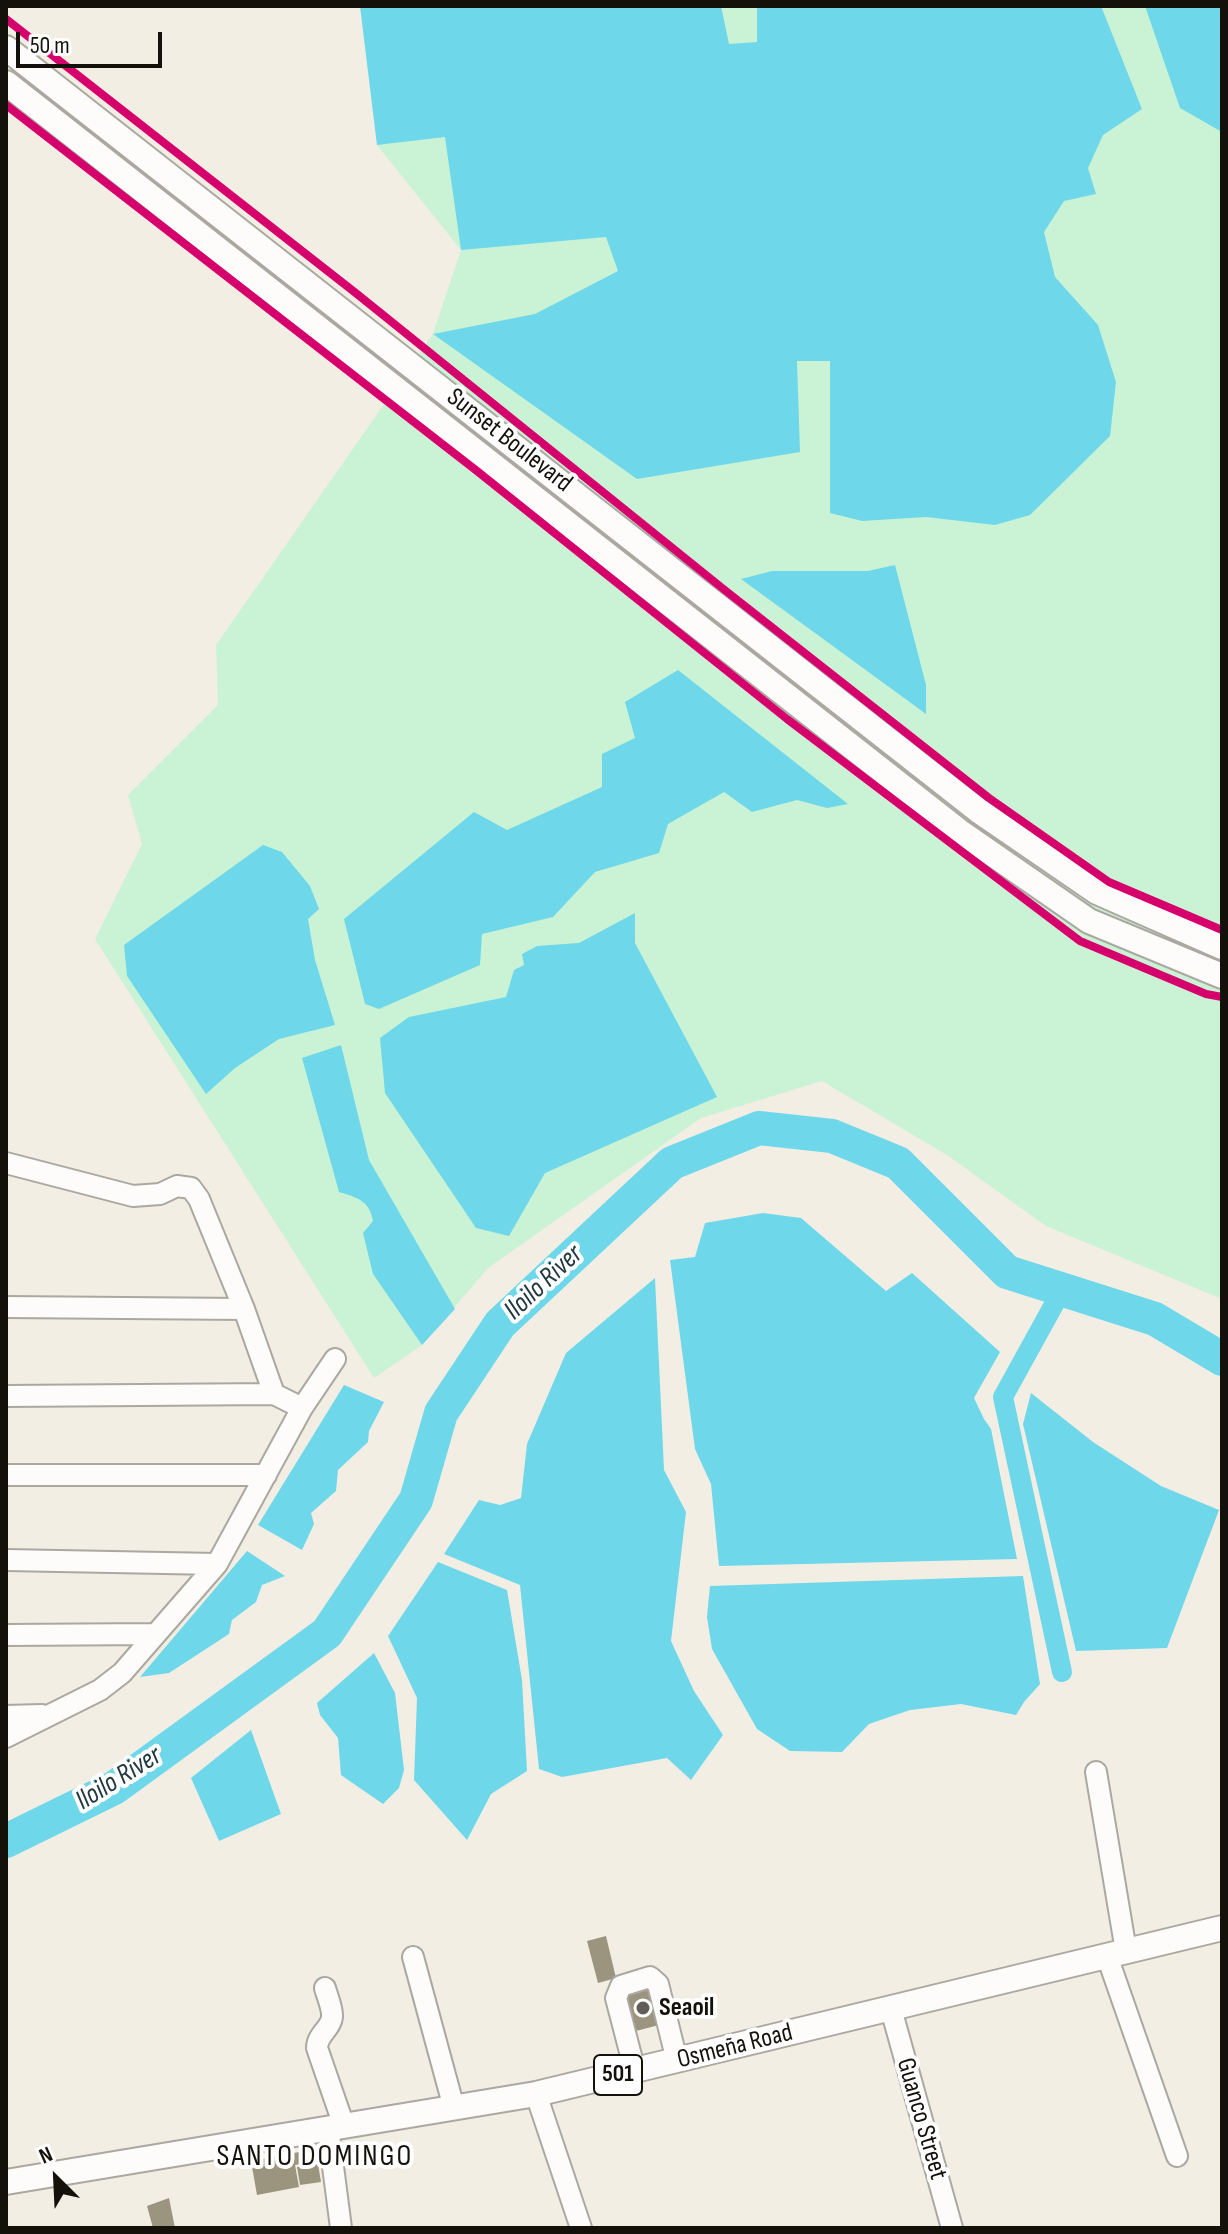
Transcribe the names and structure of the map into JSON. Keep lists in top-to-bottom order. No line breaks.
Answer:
{"streets":{"main road":["Sunset Boulevard","Osmeña Road","501"],"street":["Guanco Street"]},"crossings":[["Osmeña Road","Guanco Street"]],"districts":["SANTO DOMINGO"],"water":["Iloilo River"],"places":["Seaoil"],"scale_bar":"50 m","north":"top left"}
